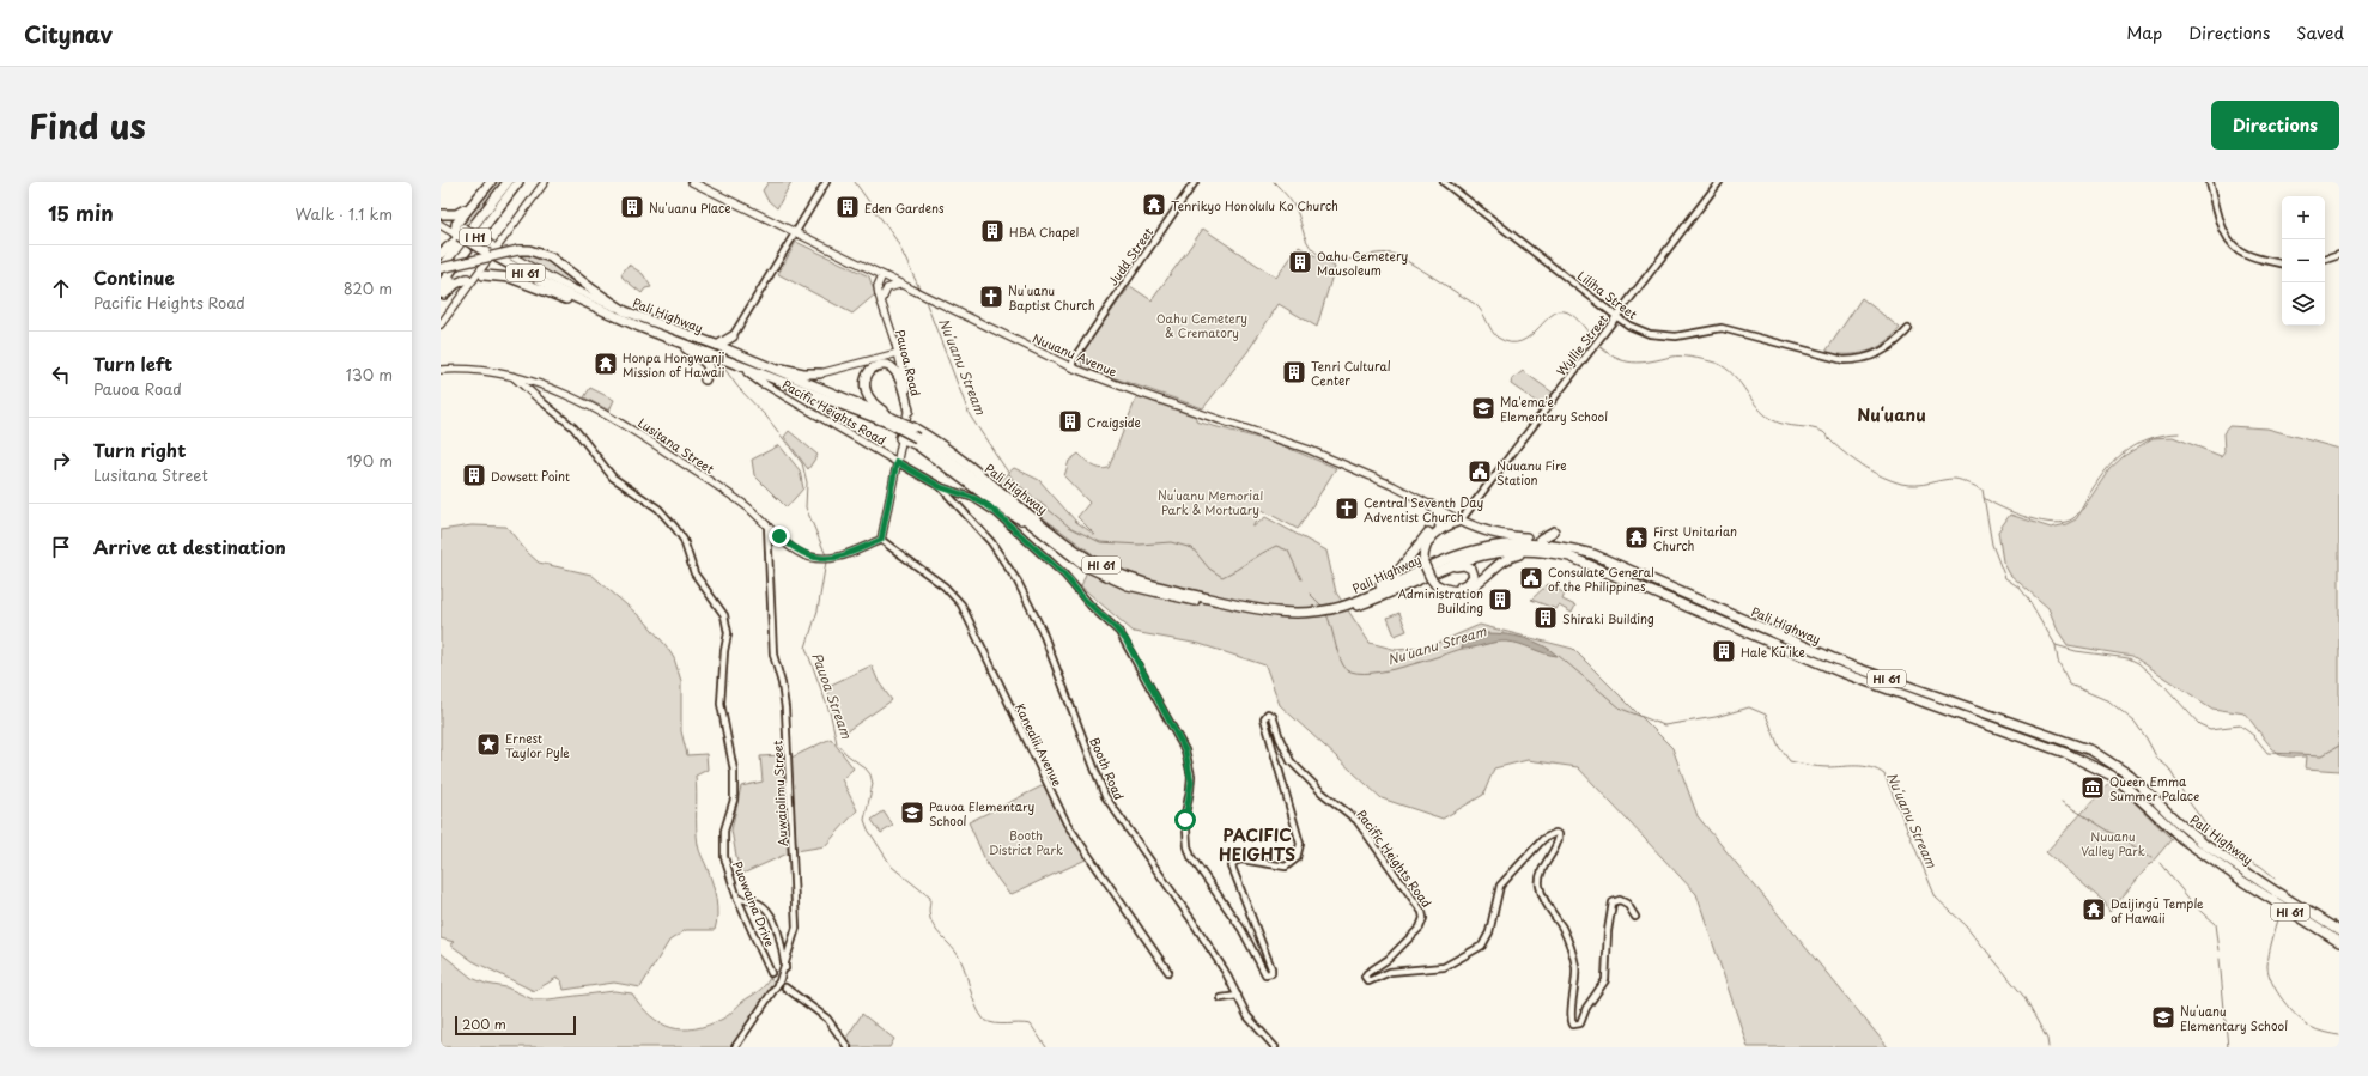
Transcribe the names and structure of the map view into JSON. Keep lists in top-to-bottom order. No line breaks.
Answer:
{"streets":{"highway":["I H1","HI 61","Pali Highway"],"main road":["Nuuanu Avenue","Pauoa Road","Pacific Heights Road","Lusitana Street"],"street":["Judd Street","Liliha Street","Wyllie Street","Kanealii Avenue","Booth Road","Auwaiolimu Street","Puowaina Drive"]},"crossings":[["Judd Street","Nuuanu Avenue"],["Liliha Street","Wyllie Street"],["Wyllie Street","Nuuanu Avenue"],["Nuuanu Avenue","Pauoa Road"],["Pauoa Road","Pacific Heights Road"],["Pauoa Road","Lusitana Street"],["Pauoa Road","Kanealii Avenue"],["Pacific Heights Road","Booth Road"],["Lusitana Street","Kanealii Avenue"],["Lusitana Street","Auwaiolimu Street"]],"districts":["Nuʻuanu","PACIFIC HEIGHTS"],"water":["Nuʻuanu Stream","Pauoa Stream"],"parks":["Oahu Cemetery & Crematory","Nuʻuanu Memorial Park & Mortuary","Booth District Park","Nuuanu Valley Park"],"places":{"temple":["Tenrikyo Honolulu Ko Church","Honpa Hongwanji Mission of Hawaii","First Unitarian Church","Daijingū Temple of Hawaii"],"building":["Nu'uanu Place","Eden Gardens","HBA Chapel","Oahu Cemetery Mausoleum","Tenri Cultural Center","Craigside","Dowsett Point","Administration Building","Shiraki Building","Hale Kūʻike"],"church":["Nu'uanu Baptist Church","Central Seventh Day Adventist Church"],"school or university":["Ma'ema'e Elementary School","Pauoa Elementary School","Nuʻuanu Elementary School"],"public building":["Nuuanu Fire Station","Consulate General of the Philippines"],"place":["Ernest Taylor Pyle"],"museum":["Queen Emma Summer Palace"]},"scale_bar":"200 m","page":{"header":"Citynav","nav":["Map","Directions","Saved"],"title":"Find us","buttons":"Directions","heading":["15 min","Walk · 1.1 km"],"map_buttons":["+","−"],"list":[["Continue","Pacific Heights Road","820 m"],["Turn left","Pauoa Road","130 m"],["Turn right","Lusitana Street","190 m"],"Arrive at destination"],"scale":"200 m"}}
